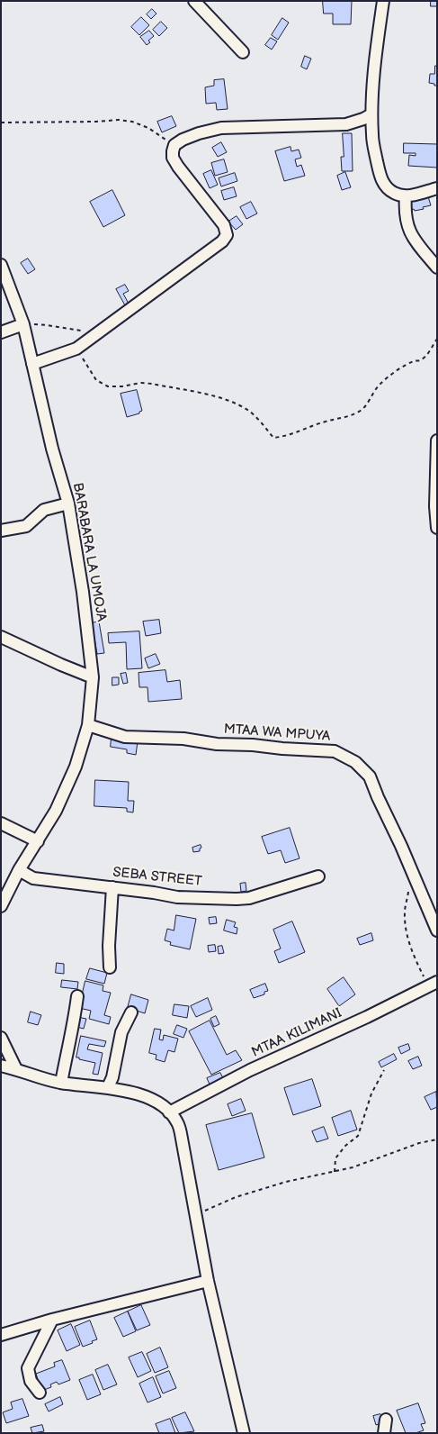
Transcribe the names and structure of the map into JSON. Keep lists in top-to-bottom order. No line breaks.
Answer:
{"streets":{"street":["BARABARA LA UMOJA","MTAA WA MPUYA","SEBA STREET","MTAA KILIMANI"]},"crossings":[["BARABARA LA UMOJA","MTAA WA MPUYA"],["BARABARA LA UMOJA","SEBA STREET"]]}
